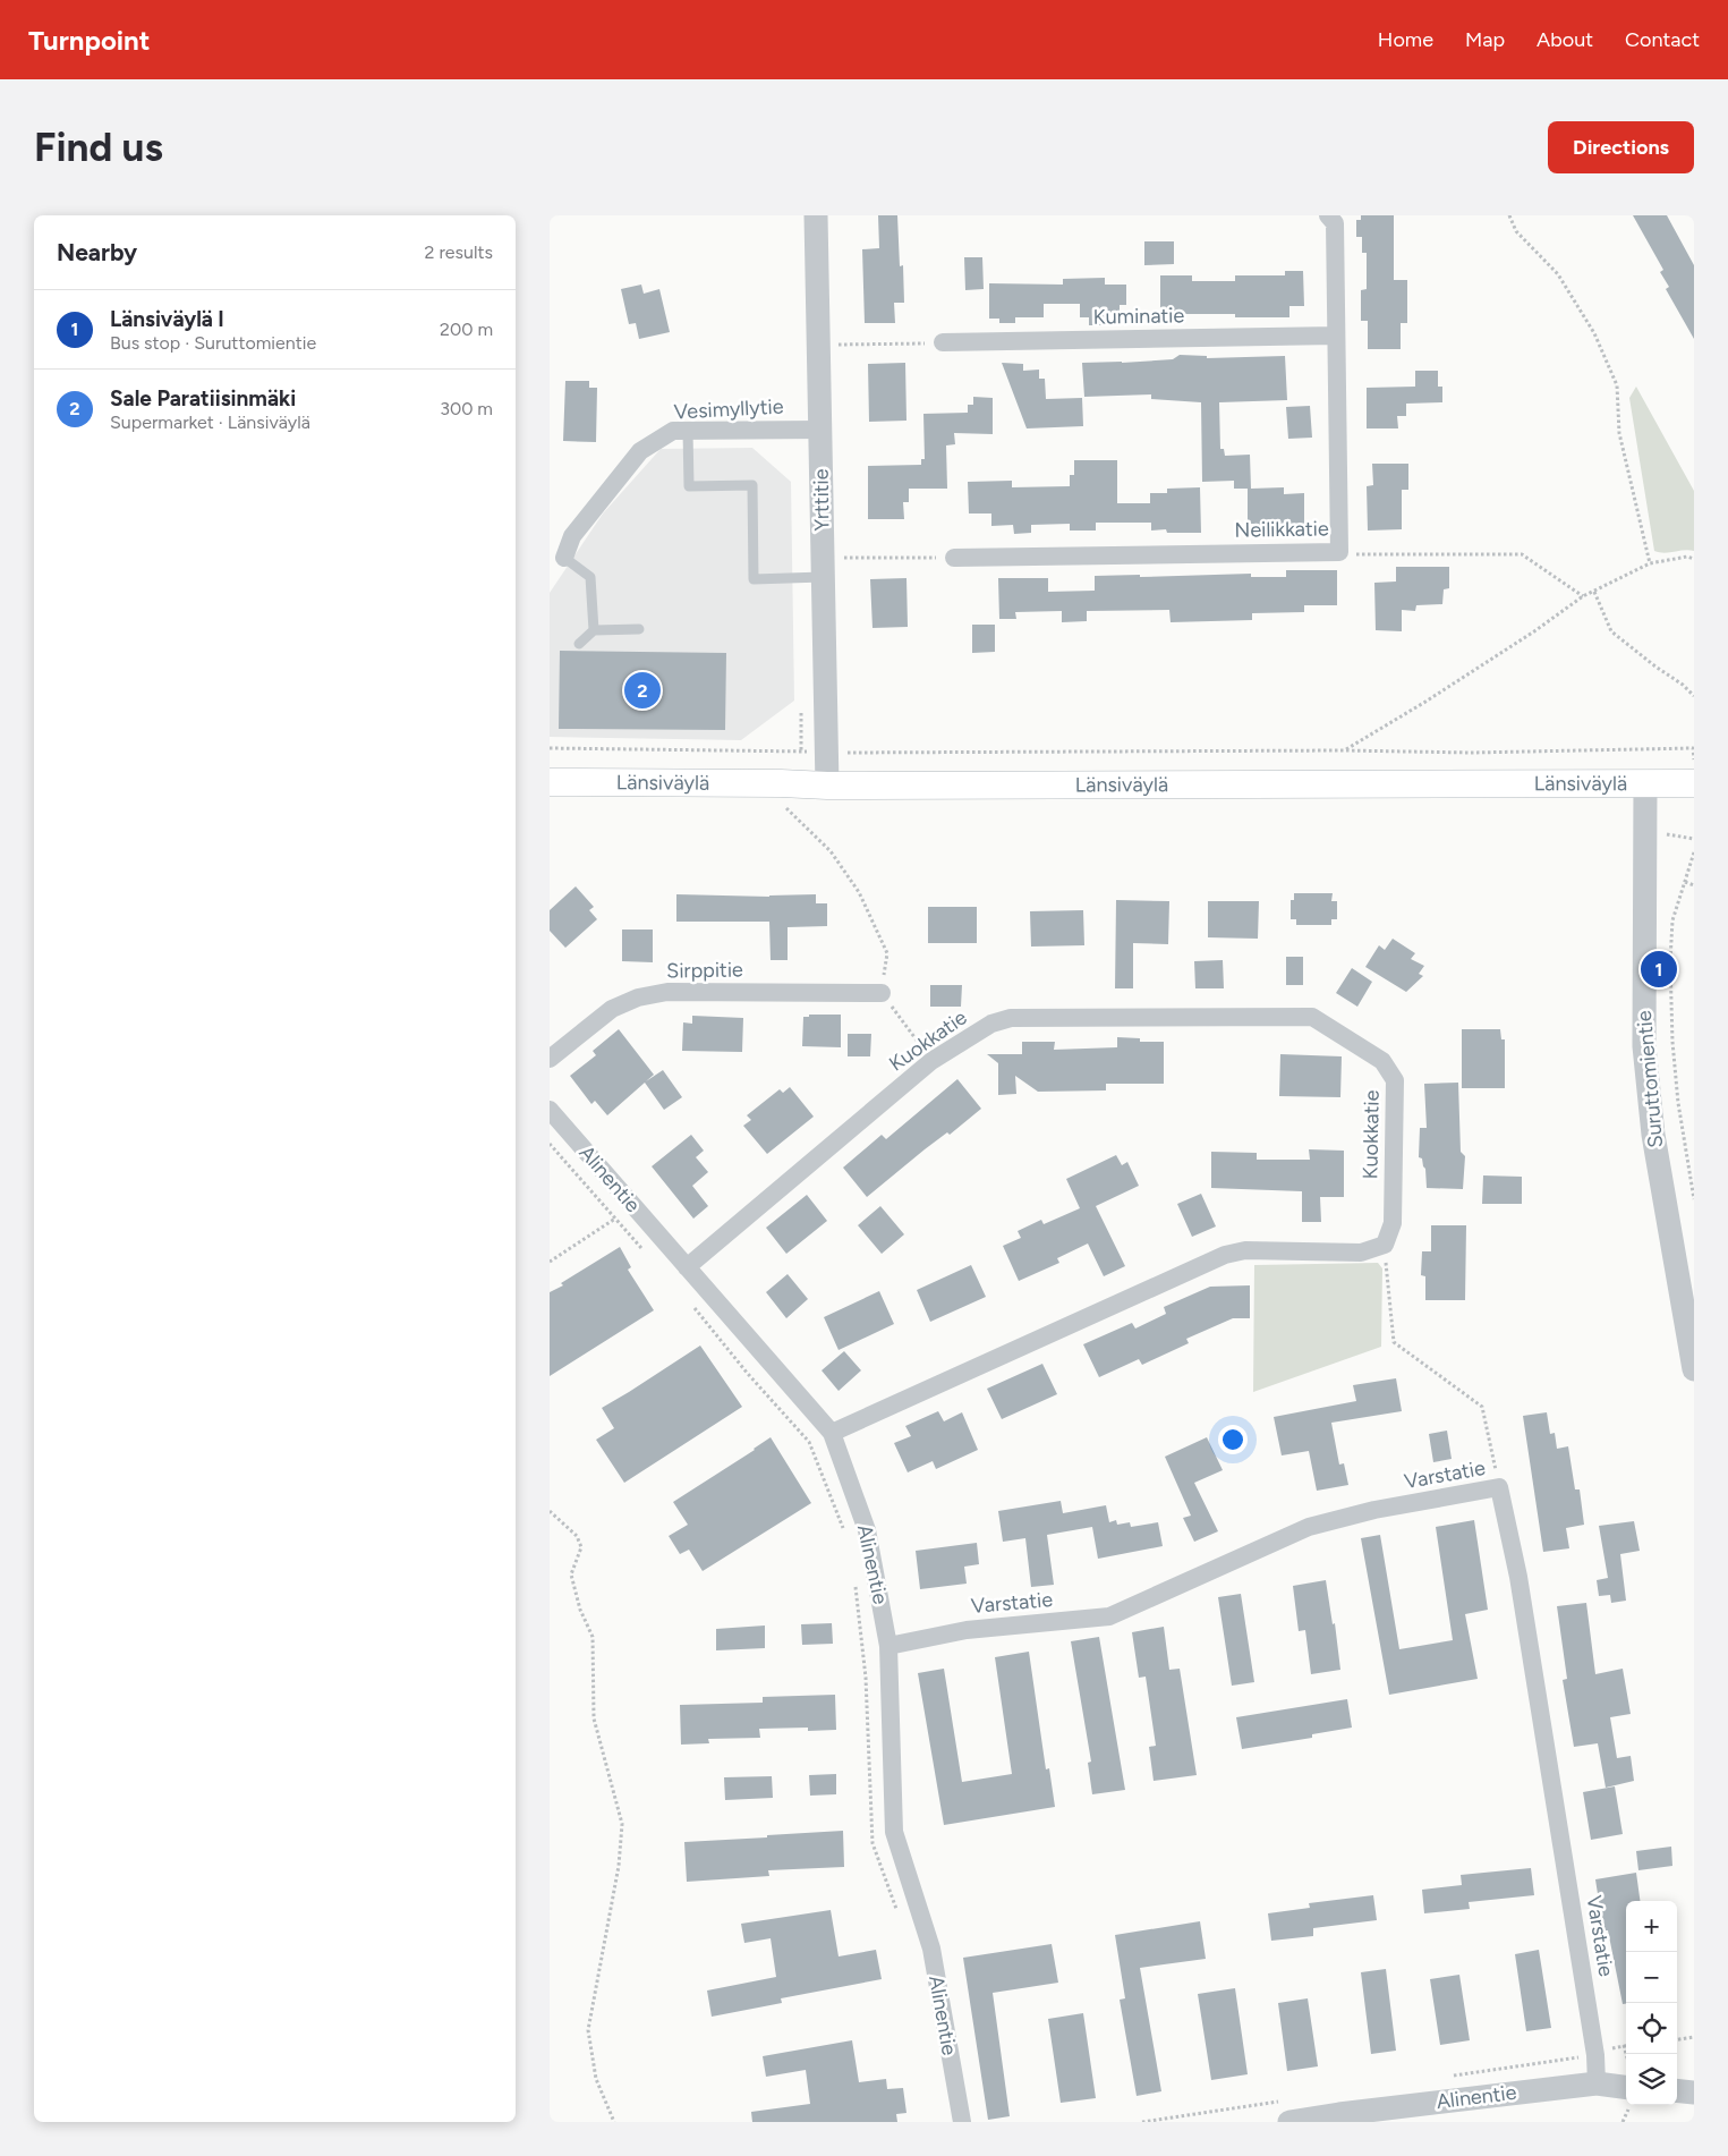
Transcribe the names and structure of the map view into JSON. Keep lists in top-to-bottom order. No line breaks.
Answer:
{"streets":{"main road":["Länsiväylä"],"street":["Kuminatie","Vesimyllytie","Yrttitie","Neilikkatie","Sirppitie","Kuokkatie","Suruttomientie","Alinentie","Varstatie"]},"crossings":[["Kuminatie","Neilikkatie"],["Vesimyllytie","Yrttitie"],["Yrttitie","Länsiväylä"],["Länsiväylä","Suruttomientie"],["Kuokkatie","Alinentie"],["Alinentie","Varstatie"]],"page":{"header":"Turnpoint","nav":["Home","Map","About","Contact"],"buttons":"Directions","title":"Find us","heading":["Nearby","2 results"],"list":[{"mark":"1","name":"Länsiväylä I","note":"Bus stop · Suruttomientie","value":"200 m"},{"mark":"2","name":"Sale Paratiisinmäki","note":"Supermarket · Länsiväylä","value":"300 m"}],"pins":["2","1"],"map_buttons":["+","−"]}}
